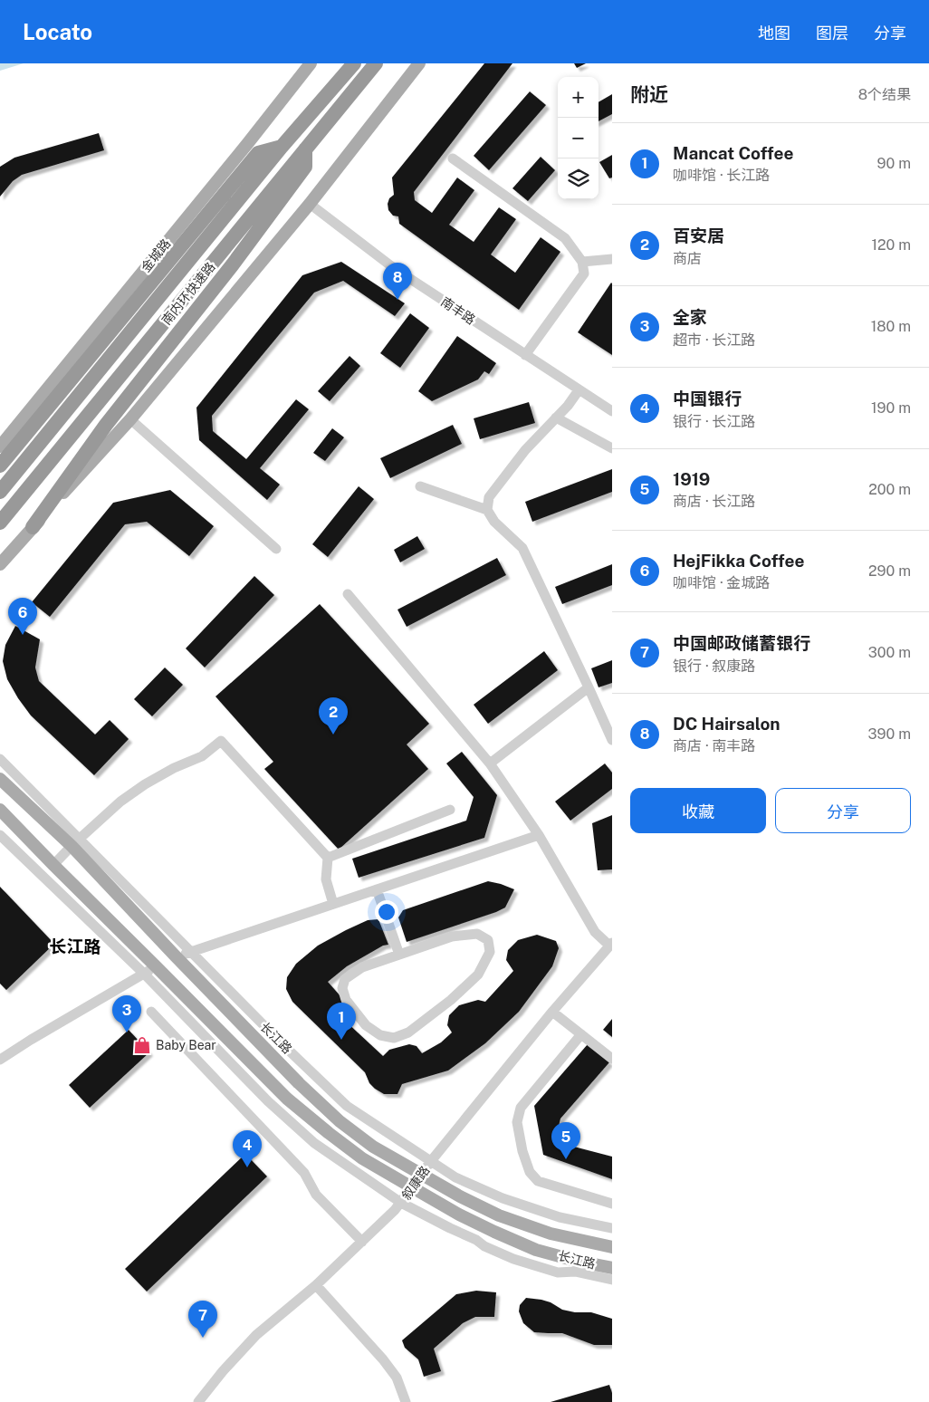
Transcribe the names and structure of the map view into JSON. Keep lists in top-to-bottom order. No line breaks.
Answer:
{"streets":{"highway":["南内环快速路"],"main road":["金城路","长江路"],"street":["南丰路","叙康路"]},"crossings":[["长江路","叙康路"]],"districts":["长江路"],"places":{"shop":["Baby Bear"]},"page":{"header":"Locato","nav":["地图","图层","分享"],"heading":["附近","8个结果"],"map_buttons":["+","−"],"list":[{"mark":"1","name":"Mancat Coffee","note":"咖啡馆 · 长江路","value":"90 m"},{"mark":"2","name":"百安居","note":"商店","value":"120 m"},{"mark":"3","name":"全家","note":"超市 · 长江路","value":"180 m"},{"mark":"4","name":"中国银行","note":"银行 · 长江路","value":"190 m"},{"mark":"5","name":"1919","note":"商店 · 长江路","value":"200 m"},{"mark":"6","name":"HejFikka Coffee","note":"咖啡馆 · 金城路","value":"290 m"},{"mark":"7","name":"中国邮政储蓄银行","note":"银行 · 叙康路","value":"300 m"},{"mark":"8","name":"DC Hairsalon","note":"商店 · 南丰路","value":"390 m"}],"pins":["8","6","2","3","1","5","4","7"],"buttons":["收藏","分享"]}}
